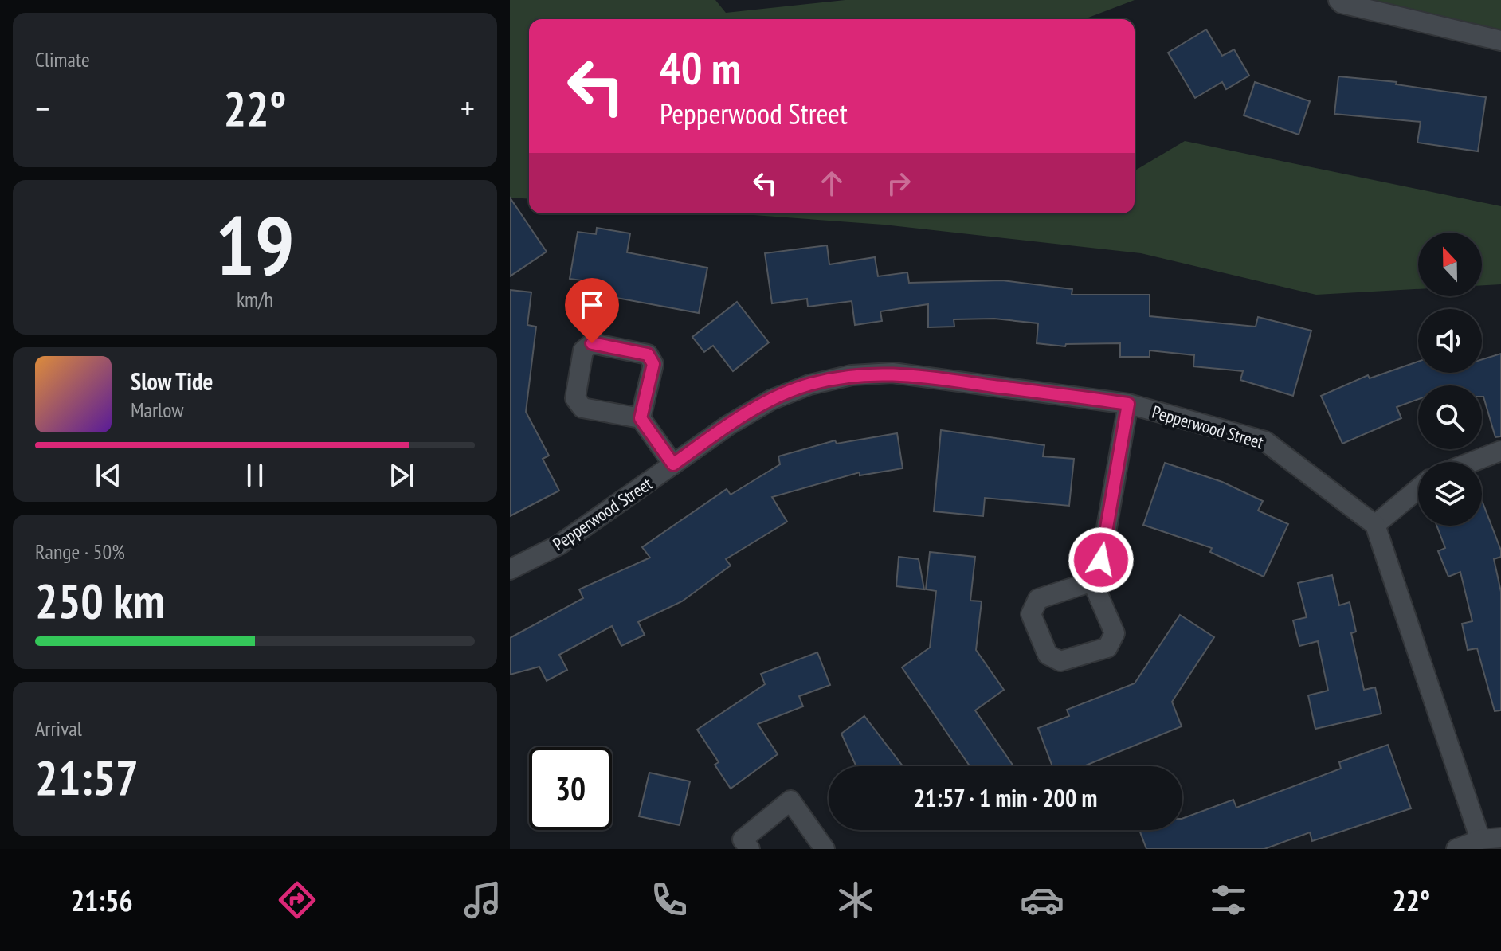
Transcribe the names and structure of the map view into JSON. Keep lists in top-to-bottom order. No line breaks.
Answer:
{"streets":{"street":["Pepperwood Street"]},"north":"top","page":{"tile":["Climate",["19","km/h"],["Range · 50%","250 km"],["Arrival","21:57"]],"turn":["40 m","Pepperwood Street"],"heat":["−","22°","+"],"song":["Slow Tide","Marlow"],"limit":"30","trip":"21:57 · 1 min · 200 m","tabs":["21:56","22°"]}}
